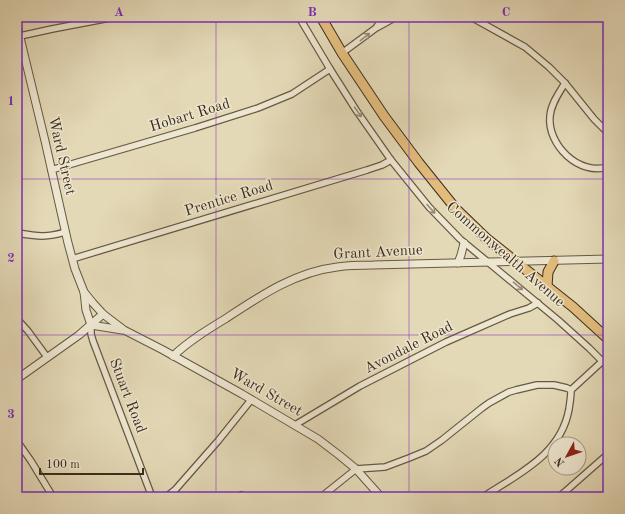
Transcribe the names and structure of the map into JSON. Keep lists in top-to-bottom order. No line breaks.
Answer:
{"streets":{"main road":["Commonwealth Avenue"],"street":["Hobart Road","Ward Street","Prentice Road","Grant Avenue","Avondale Road","Stuart Road"]},"crossings":[["Hobart Road","Ward Street"],["Hobart Road","Commonwealth Avenue"],["Ward Street","Prentice Road"],["Ward Street","Grant Avenue"],["Ward Street","Avondale Road"],["Ward Street","Stuart Road"],["Prentice Road","Commonwealth Avenue"],["Grant Avenue","Commonwealth Avenue"],["Commonwealth Avenue","Avondale Road"]],"scale_bar":"100 m","north":"bottom left","grid":{"columns":["A","B","C"],"rows":["1","2","3"]}}
